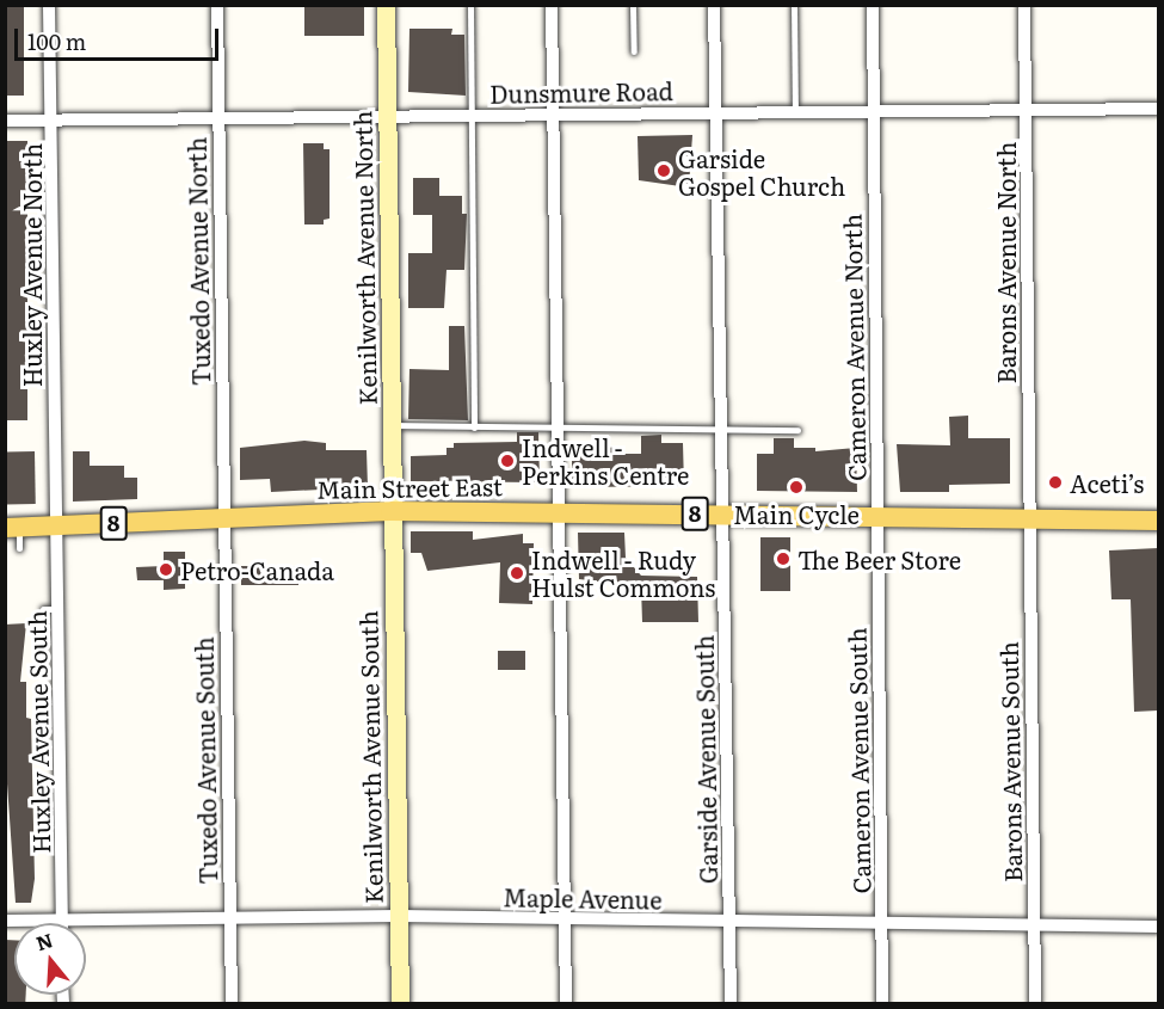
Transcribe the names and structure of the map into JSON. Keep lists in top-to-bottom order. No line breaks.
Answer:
{"streets":{"main road":["Kenilworth Avenue North","Main Street East","8","Kenilworth Avenue South"],"street":["Dunsmure Road","Tuxedo Avenue North","Barons Avenue North","Huxley Avenue North","Cameron Avenue North","Huxley Avenue South","Garside Avenue South","Tuxedo Avenue South","Cameron Avenue South","Barons Avenue South","Maple Avenue"]},"crossings":[["Dunsmure Road","Kenilworth Avenue North"],["Dunsmure Road","Tuxedo Avenue North"],["Dunsmure Road","Barons Avenue North"],["Dunsmure Road","Huxley Avenue North"],["Dunsmure Road","Cameron Avenue North"],["Dunsmure Road","Garside Avenue South"],["Kenilworth Avenue North","Main Street East"],["Kenilworth Avenue North","Kenilworth Avenue South"],["Tuxedo Avenue North","Main Street East"],["Tuxedo Avenue North","Tuxedo Avenue South"],["Barons Avenue North","Main Street East"],["Barons Avenue North","Barons Avenue South"],["Huxley Avenue North","Main Street East"],["Huxley Avenue North","Huxley Avenue South"],["Cameron Avenue North","Main Street East"],["Cameron Avenue North","Cameron Avenue South"],["Main Street East","Huxley Avenue South"],["Main Street East","Kenilworth Avenue South"],["Main Street East","Garside Avenue South"],["Main Street East","Tuxedo Avenue South"],["Main Street East","Cameron Avenue South"],["Main Street East","Barons Avenue South"],["Huxley Avenue South","Maple Avenue"],["Kenilworth Avenue South","Maple Avenue"],["Garside Avenue South","Maple Avenue"],["Tuxedo Avenue South","Maple Avenue"],["Cameron Avenue South","Maple Avenue"],["Barons Avenue South","Maple Avenue"]],"places":["Garside Gospel Church","Indwell - Perkins Centre","Aceti’s","Main Cycle","The Beer Store","Petro-Canada","Indwell - Rudy Hulst Commons"],"scale_bar":"100 m","north":"top"}
